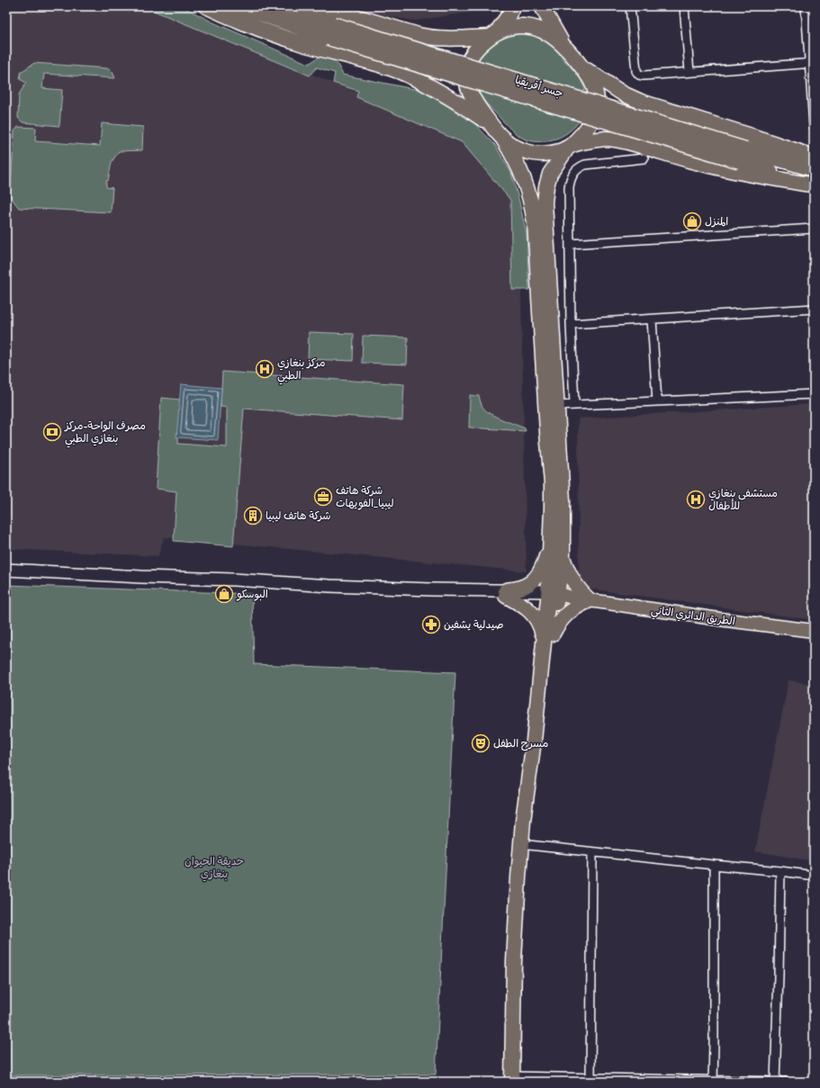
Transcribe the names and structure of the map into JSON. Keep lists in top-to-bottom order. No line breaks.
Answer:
{"streets":{"highway":["جسر أفريقيا"],"main road":["الطريق الدائري الثاني"]},"parks":["حديقة الحيوان بنغازي"],"places":{"shop":["المنزل","البوسكو"],"hospital":["مركز بنغازي الطبي","مستشفى بنغازي للأطفال"],"bank":["مصرف الواحة-مركز بنغازي الطبي"],"office":["شركة هاتف ليبيا_الفويهات"],"building":["شركة هاتف ليبيا"],"pharmacy":["صيدلية يشفين"],"theatre":["مسرح الطفل"]}}
